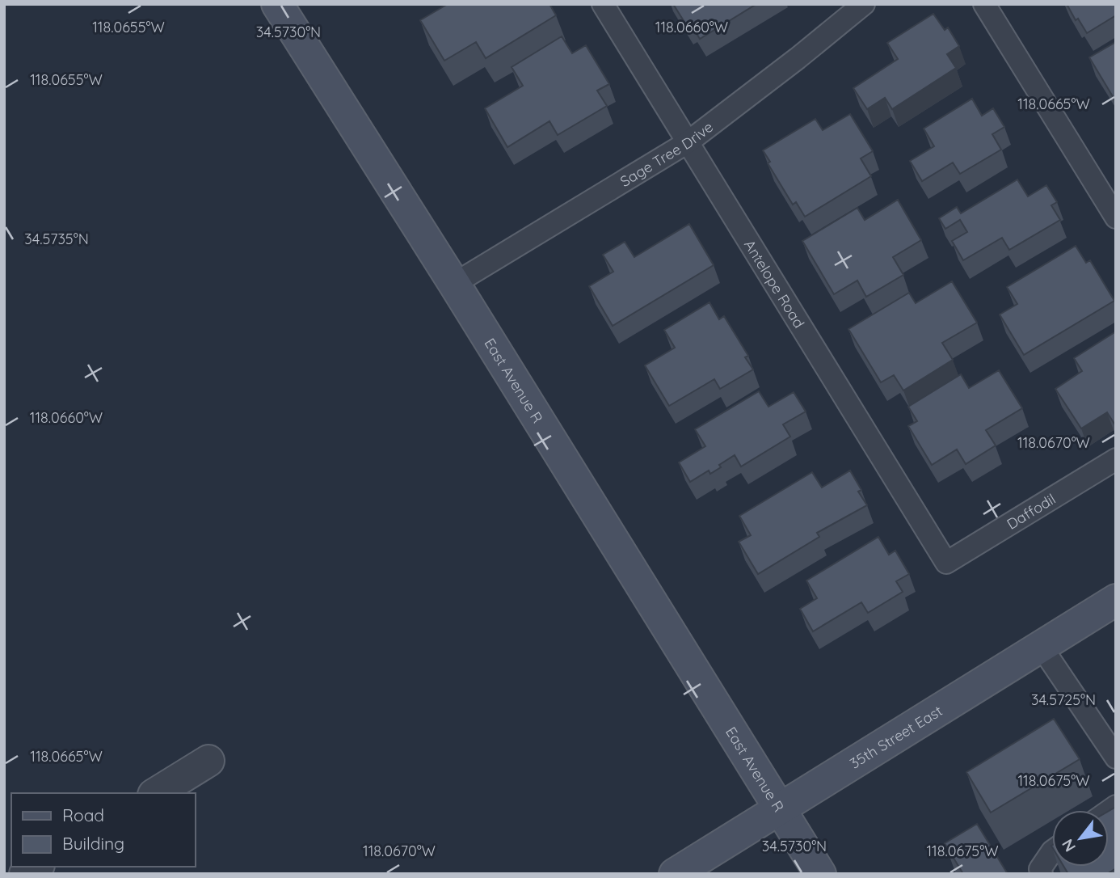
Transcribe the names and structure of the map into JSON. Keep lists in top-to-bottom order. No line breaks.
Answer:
{"streets":{"main road":["East Avenue R","35th Street East"],"lane":["Sage Tree Drive","Antelope Road","Daffodil"]},"crossings":[["Sage Tree Drive","Antelope Road"],["Sage Tree Drive","East Avenue R"],["Antelope Road","Daffodil"],["East Avenue R","35th Street East"]],"legend":["Road","Building"],"north":"bottom left","coordinates":["118.0655°W","118.0660°W","34.5730°N","118.0665°W","34.5735°N","118.0670°W","34.5725°N","118.0675°W"]}
